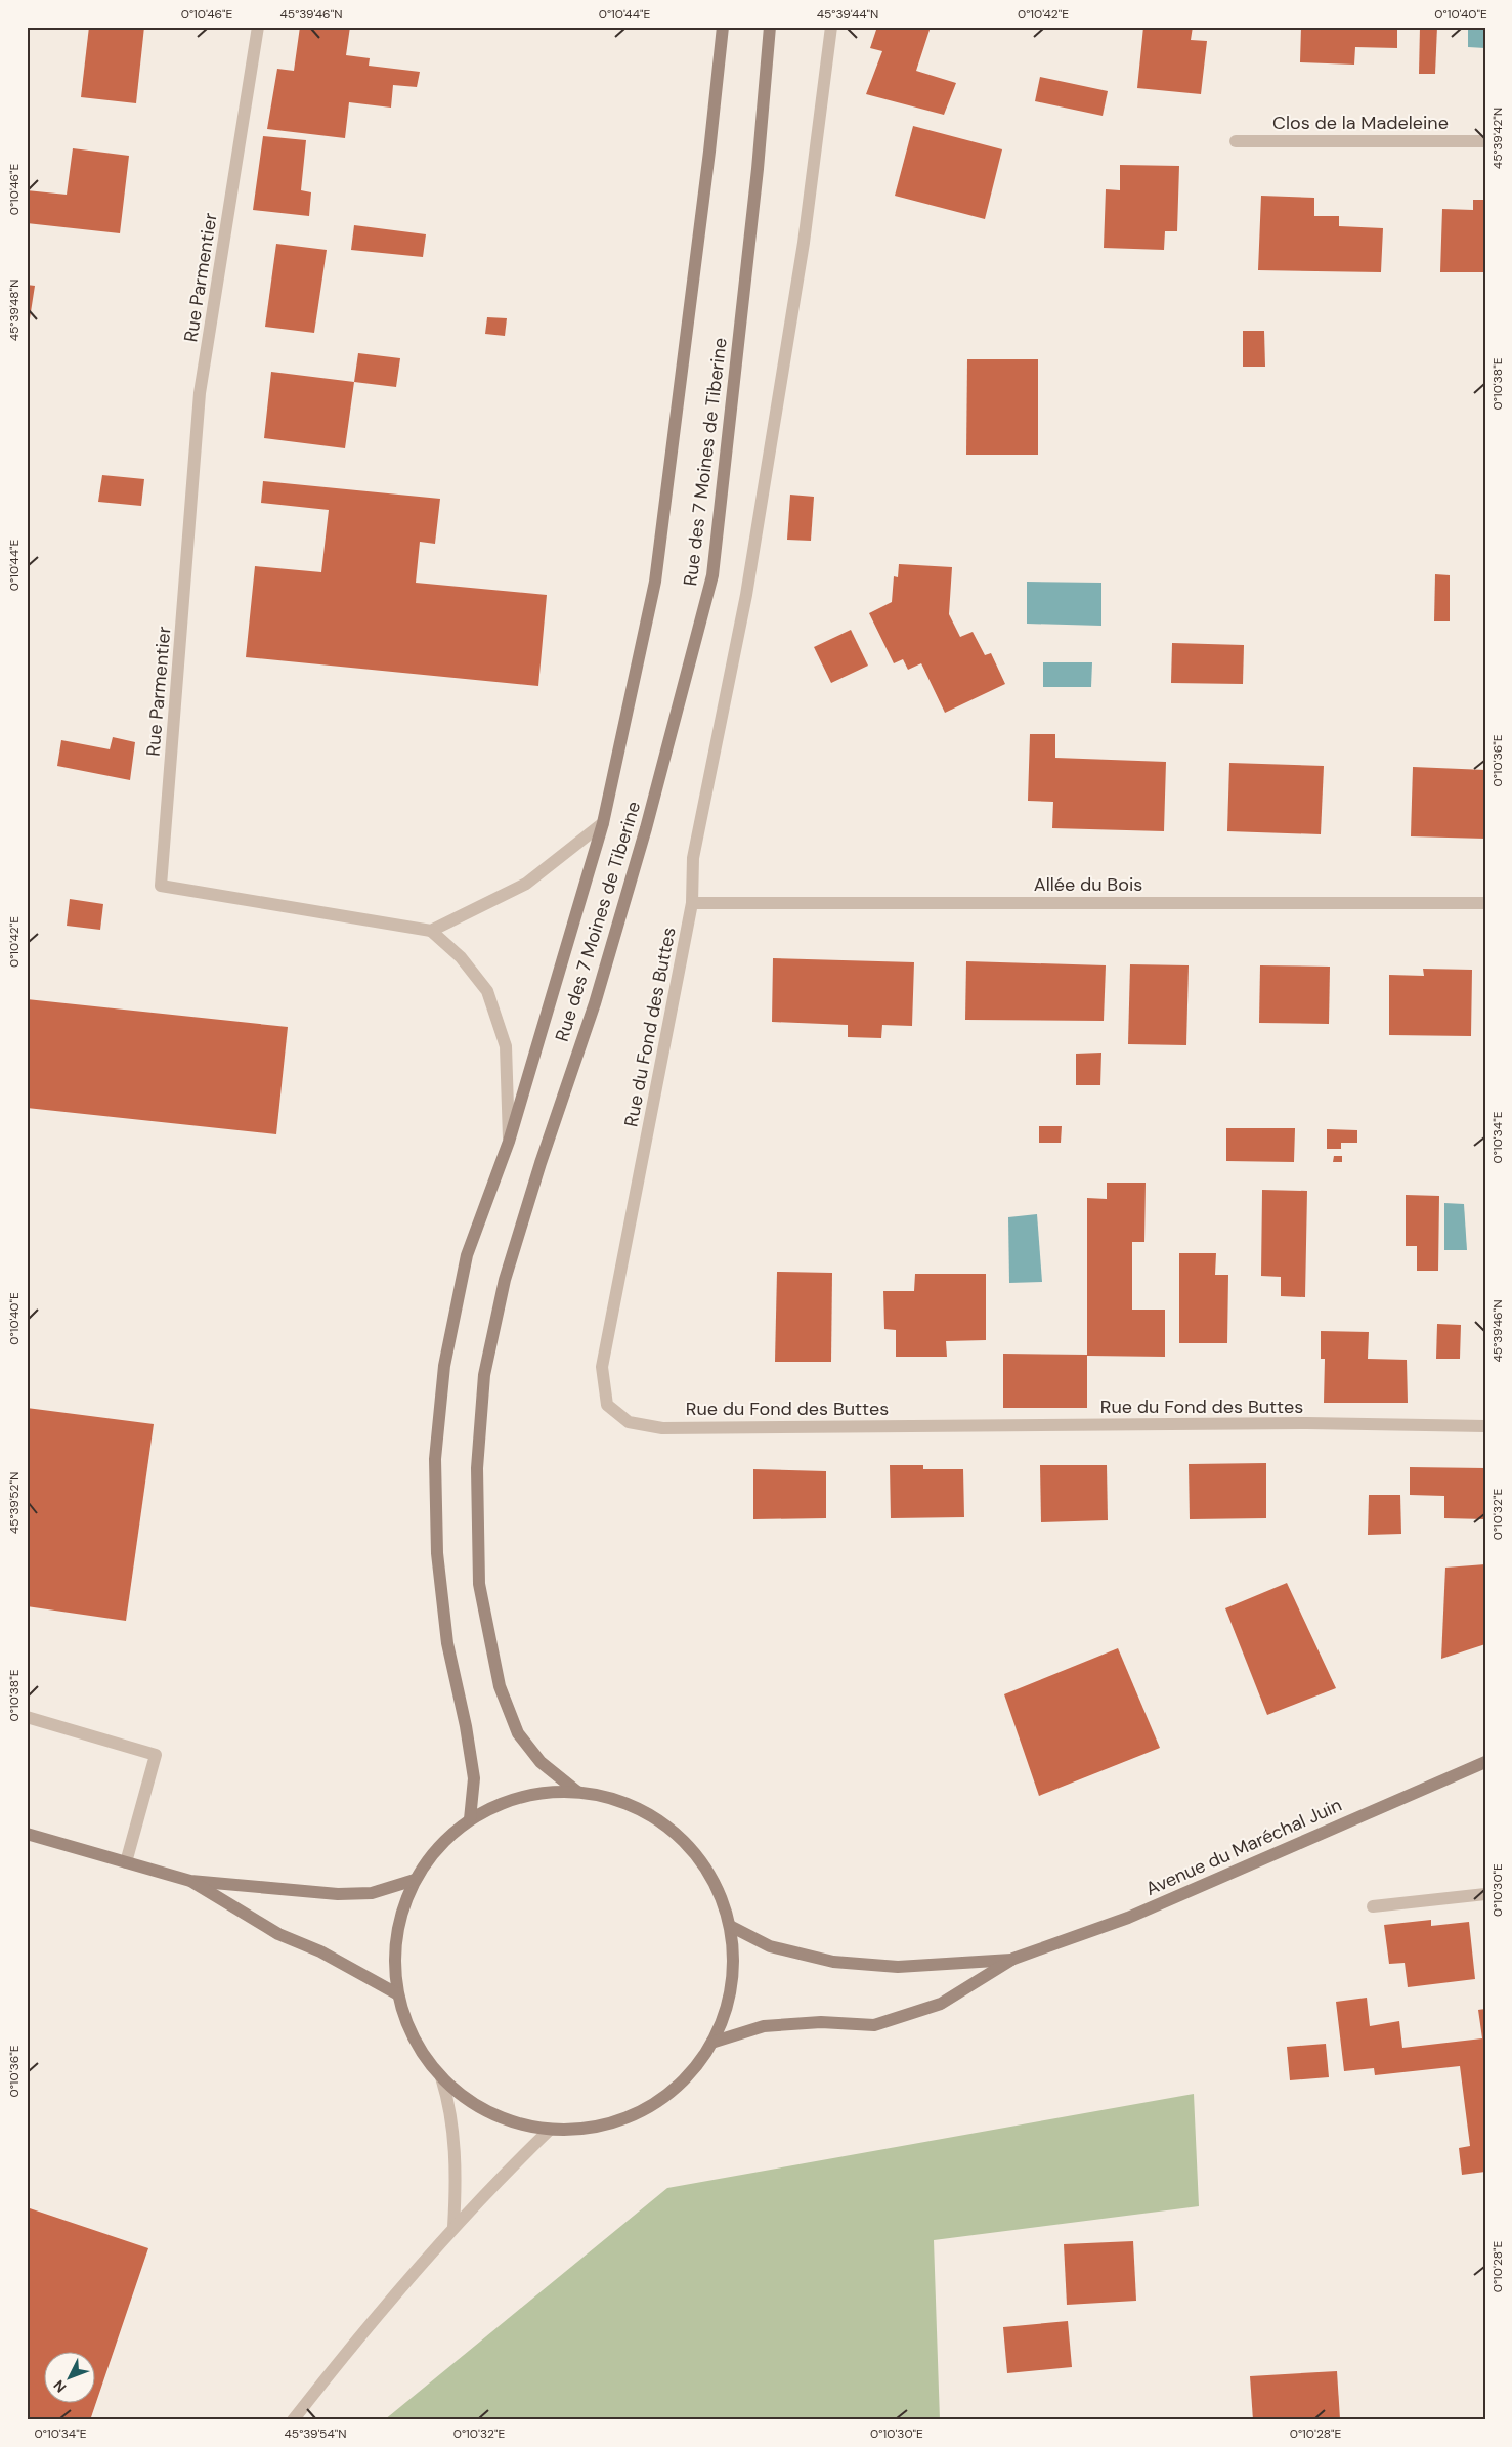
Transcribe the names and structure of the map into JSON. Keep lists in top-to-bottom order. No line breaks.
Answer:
{"streets":{"main road":["Rue des 7 Moines de Tiberine","Avenue du Maréchal Juin"],"street":["Clos de la Madeleine","Rue Parmentier","Allée du Bois","Rue du Fond des Buttes"]},"crossings":[["Allée du Bois","Rue du Fond des Buttes"]],"north":"bottom left","coordinates":["0°10'46\"E","45°39'46\"N","0°10'44\"E","45°39'44\"N","0°10'42\"E","0°10'40\"E","45°39'42\"N","45°39'48\"N","0°10'38\"E","0°10'36\"E","0°10'34\"E","45°39'52\"N","0°10'32\"E","0°10'30\"E","0°10'28\"E","45°39'54\"N"]}
